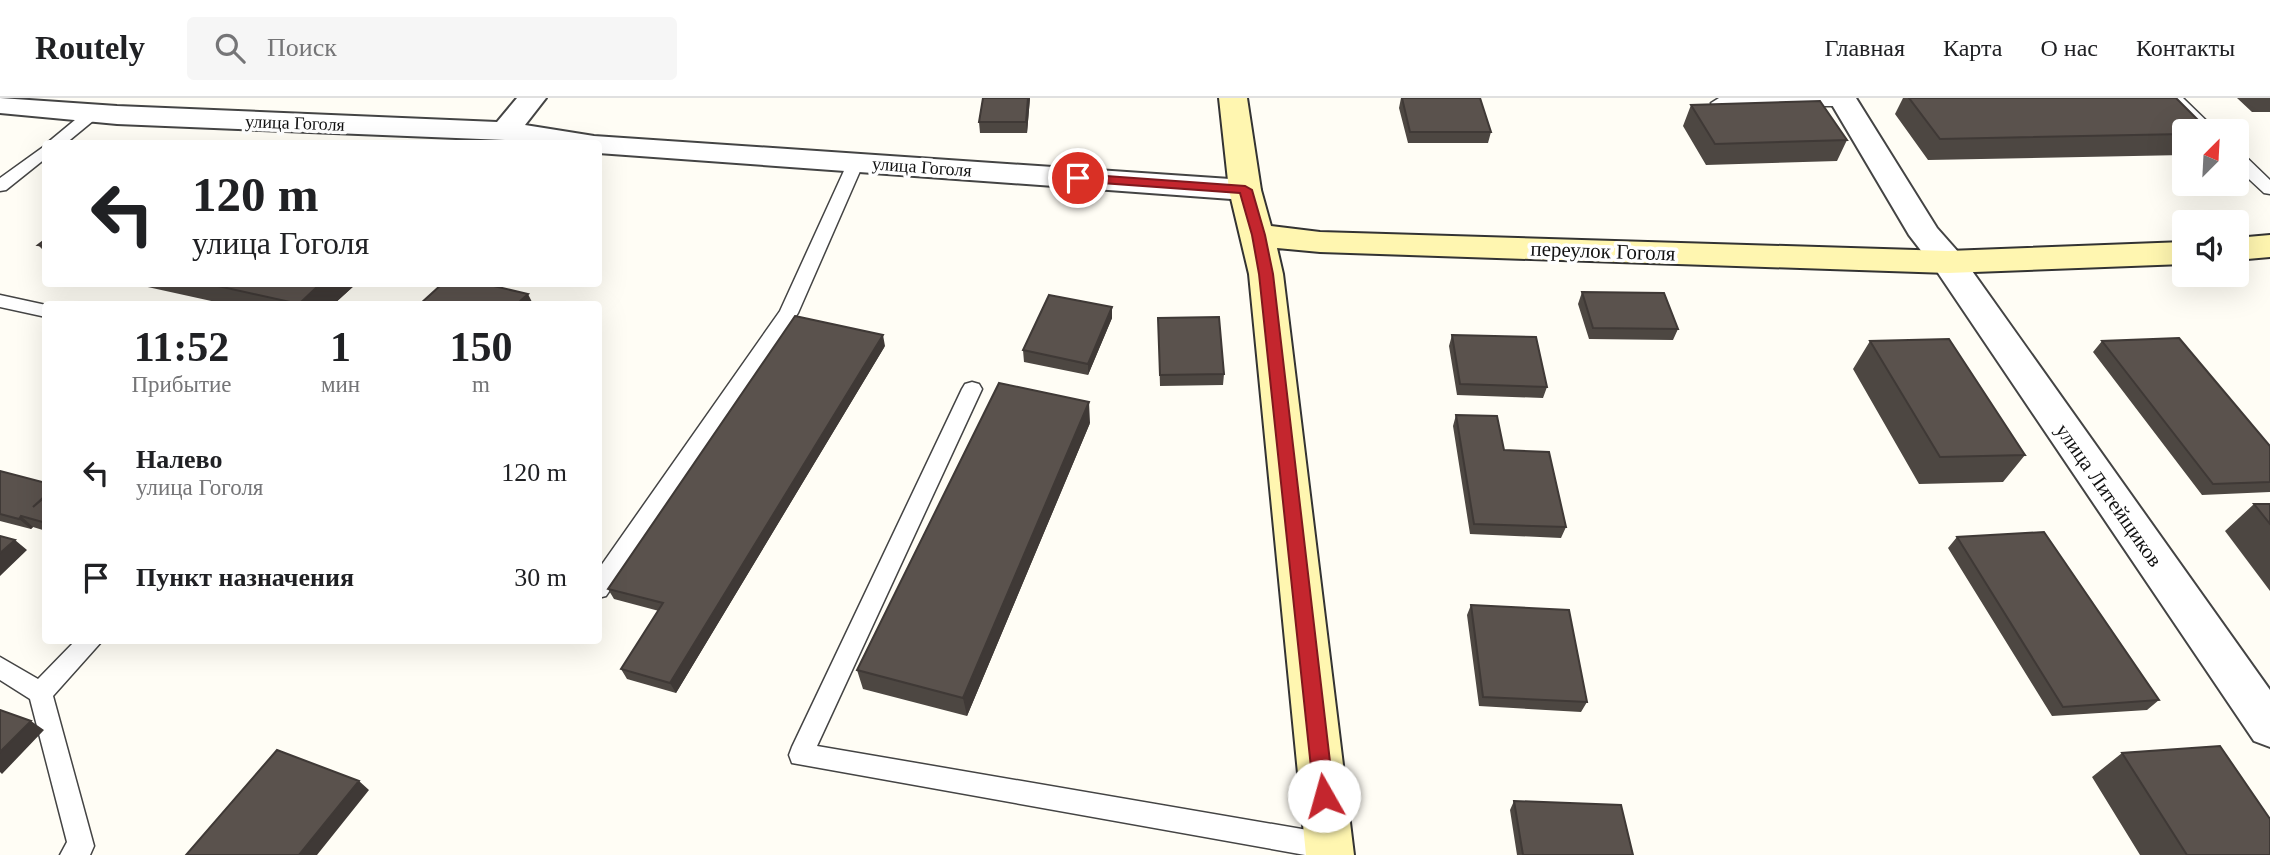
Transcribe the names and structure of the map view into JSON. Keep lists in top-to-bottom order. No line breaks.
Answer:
{"streets":{"main road":["переулок Гоголя"],"street":["улица Гоголя","улица Литейщиков"]},"crossings":[["переулок Гоголя","улица Литейщиков"]],"north":"top right","page":{"header":"Routely","search":"Поиск","nav":["Главная","Карта","О нас","Контакты"],"turn":["120 m","улица Гоголя"],"eta":["11:52","Прибытие","1","мин","150","m"],"list":[{"name":"Налево","note":"улица Гоголя","value":"120 m"},{"name":"Пункт назначения","value":"30 m"}]}}
